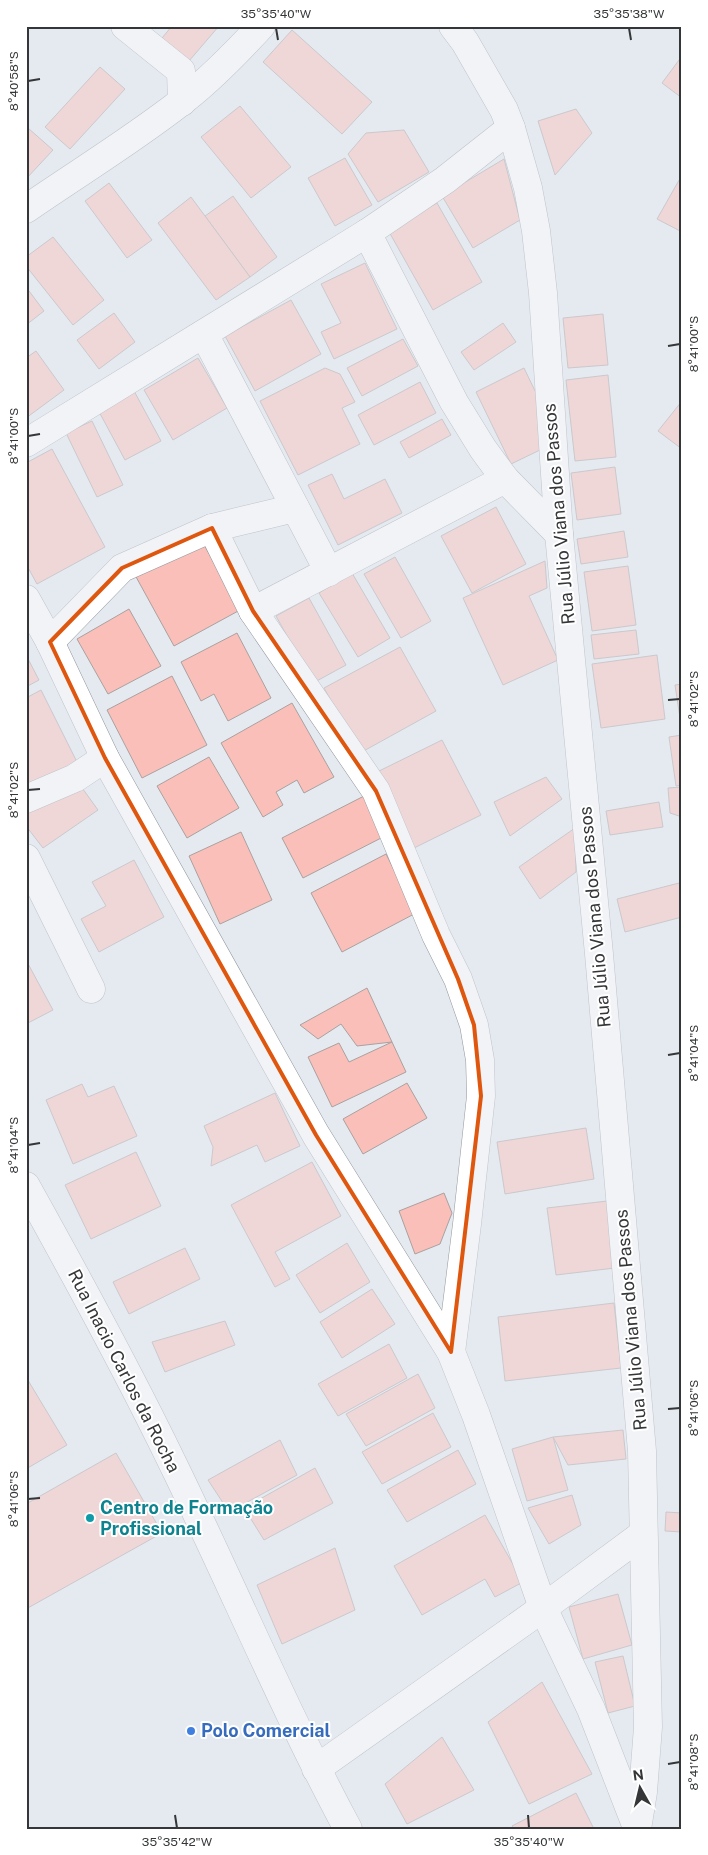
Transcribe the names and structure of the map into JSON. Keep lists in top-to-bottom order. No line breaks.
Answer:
{"streets":{"street":["Rua Júlio Viana dos Passos","Rua Inacio Carlos da Rocha"]},"places":["Centro de Formação Profissional","Polo Comercial"],"north":"top","coordinates":["35°35'40\"W","35°35'38\"W","8°40'58\"S","8°41'00\"S","8°41'02\"S","8°41'04\"S","8°41'06\"S","8°41'08\"S","35°35'42\"W"]}
